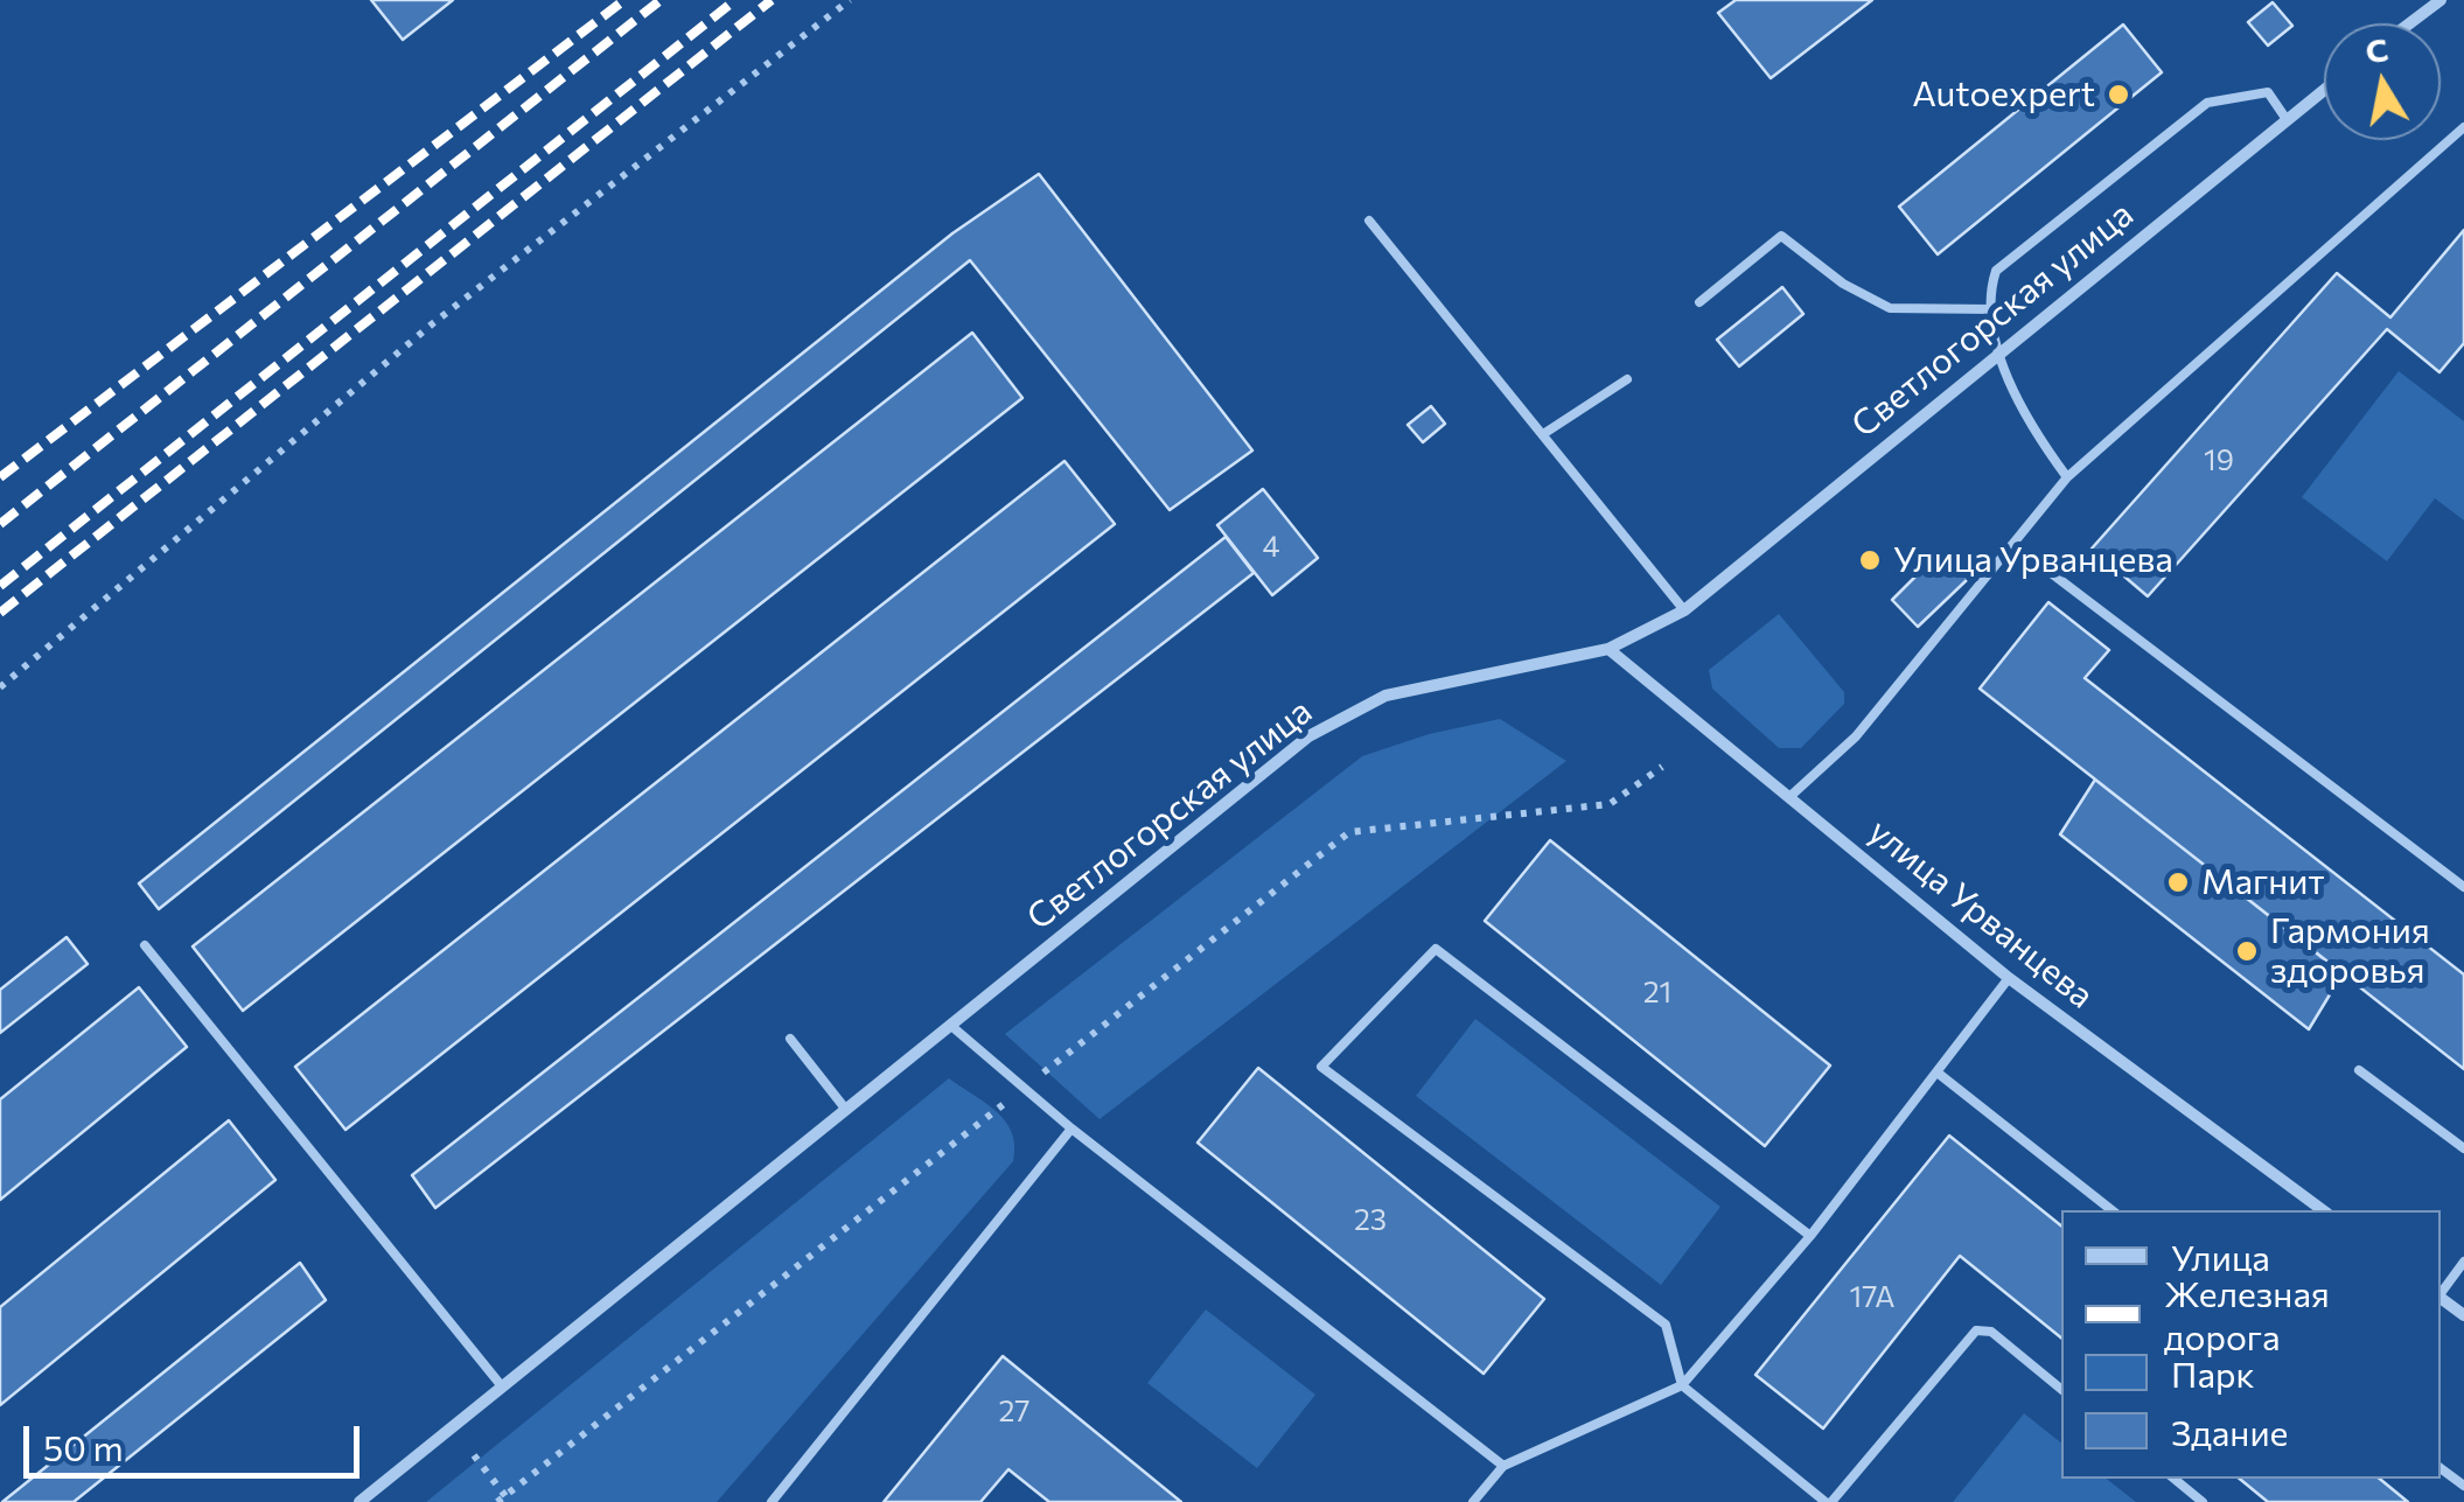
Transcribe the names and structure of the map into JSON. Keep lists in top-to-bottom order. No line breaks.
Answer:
{"streets":{"street":["Светлогорская улица","улица Урванцева"]},"crossings":[["Светлогорская улица","улица Урванцева"]],"places":["Autoexpert","Улица Урванцева","Магнит","Гармония здоровья"],"house_numbers":["19","4","21","23","17А","27"],"legend":["Улица","Железная дорога","Парк","Здание"],"scale_bar":"50 m","north":"top"}
